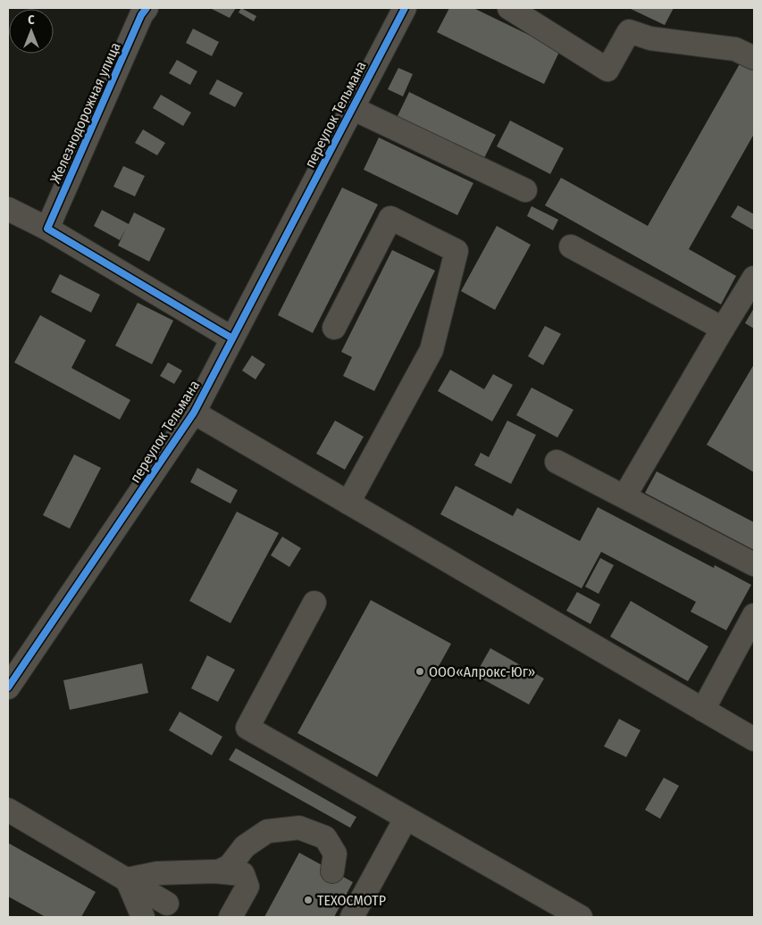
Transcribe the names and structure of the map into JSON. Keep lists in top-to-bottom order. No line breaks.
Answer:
{"streets":{"street":["Железнодорожная улица","переулок Тельмана"]},"places":["ООО«Алрокс-Юг»","ТЕХОСМОТР"],"north":"top"}
